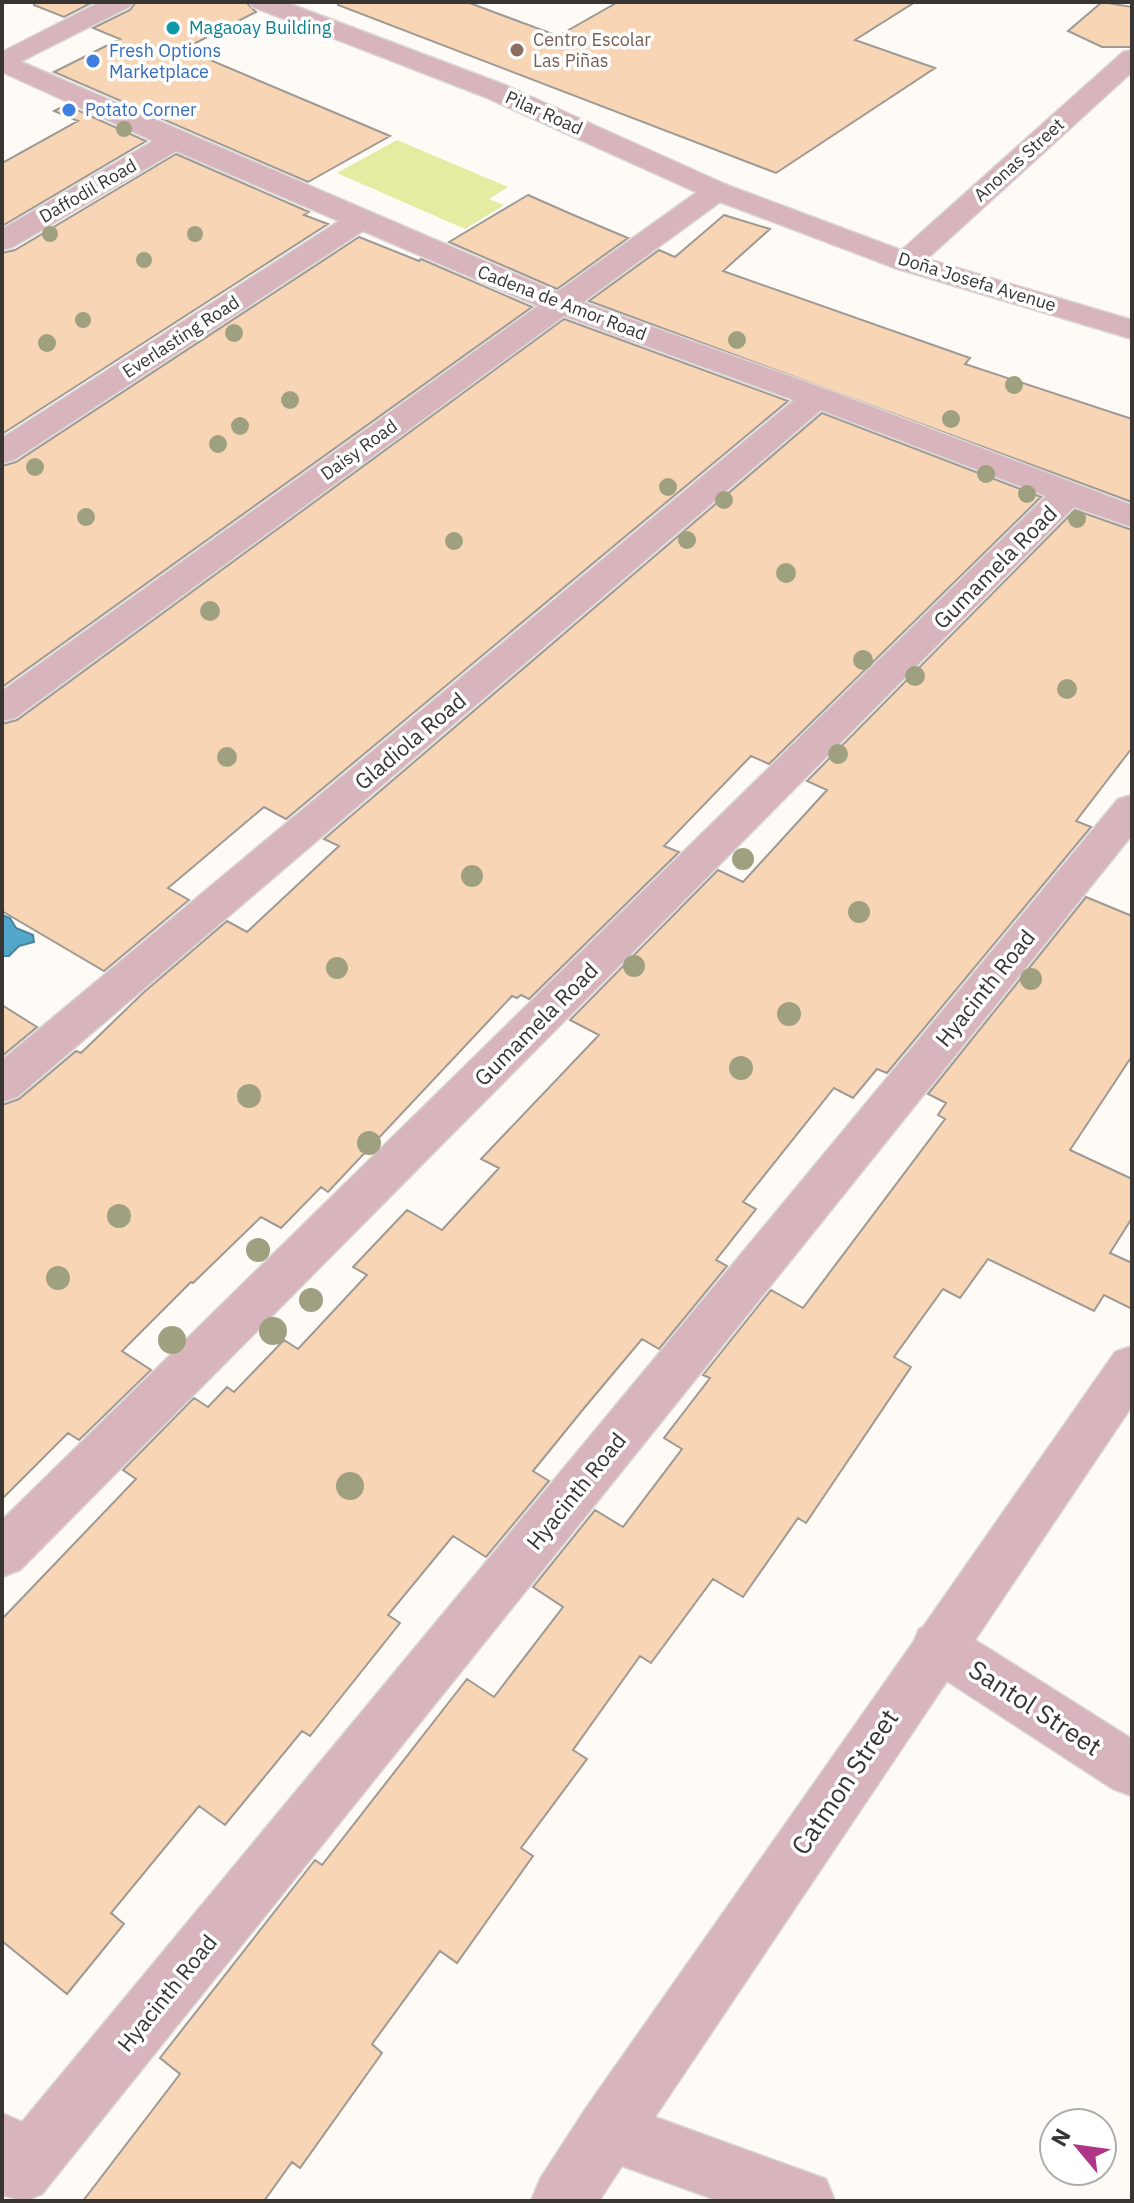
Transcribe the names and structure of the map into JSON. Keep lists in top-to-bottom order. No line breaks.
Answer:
{"streets":{"street":["Pilar Road","Anonas Street","Daffodil Road","Doña Josefa Avenue","Cadena de Amor Road","Everlasting Road","Daisy Road","Gumamela Road","Gladiola Road","Hyacinth Road","Santol Street","Catmon Street"]},"crossings":[["Pilar Road","Doña Josefa Avenue"],["Pilar Road","Daisy Road"],["Anonas Street","Doña Josefa Avenue"],["Daffodil Road","Cadena de Amor Road"],["Cadena de Amor Road","Everlasting Road"],["Cadena de Amor Road","Daisy Road"],["Cadena de Amor Road","Gumamela Road"],["Cadena de Amor Road","Gladiola Road"],["Santol Street","Catmon Street"]],"places":["Magaoay Building","Centro Escolar Las Piñas","Fresh Options Marketplace","Potato Corner"],"north":"top left"}
